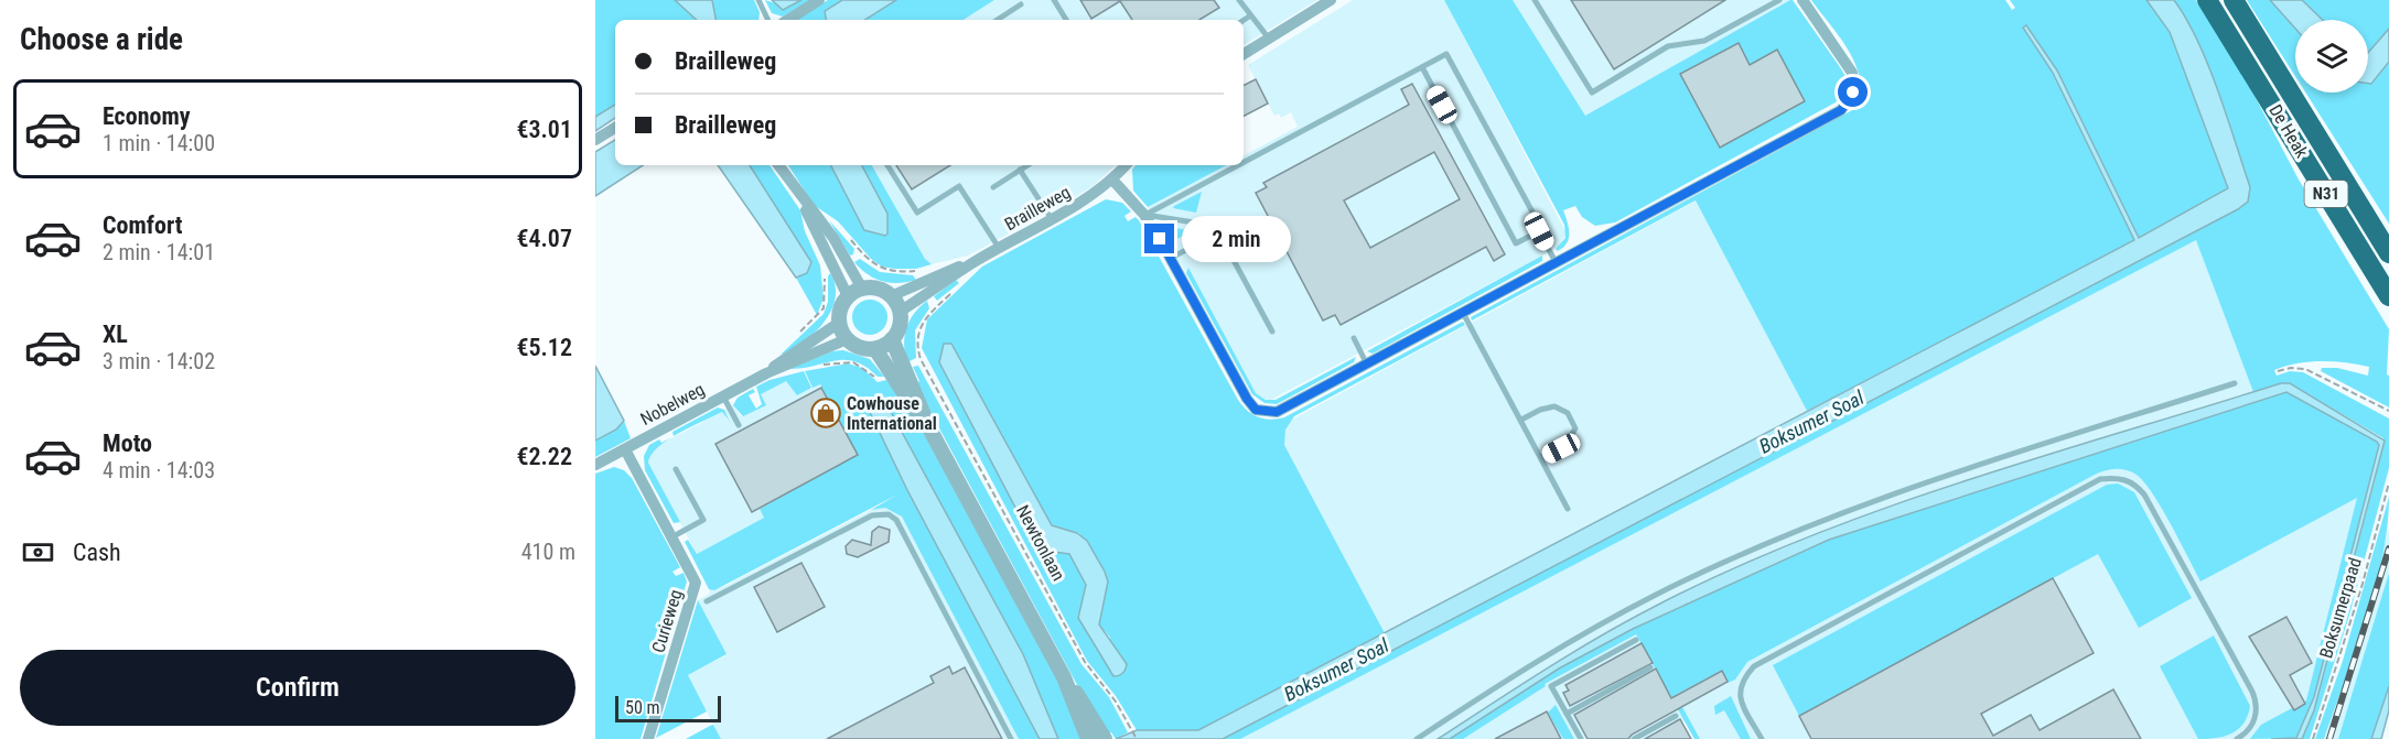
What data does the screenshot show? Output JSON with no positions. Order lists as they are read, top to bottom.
{
  "streets": {
    "highway": ["De Heak", "N31"],
    "street": ["Brailleweg", "Nobelweg", "Curieweg"],
    "path": ["Newtonlaan", "Boksumerpaad"]
  },
  "crossings": [
    ["Brailleweg", "Nobelweg"],
    ["Nobelweg", "Curieweg"]
  ],
  "water": ["Boksumer Soal"],
  "places": {
    "shop": ["Cowhouse International"]
  },
  "scale_bar": "50 m",
  "page": {
    "heading": "Choose a ride",
    "banner": ["Brailleweg", "Brailleweg"],
    "list": [
      {
        "name": "Economy",
        "note": "1 min · 14:00",
        "value": "€3.01"
      },
      {
        "name": "Comfort",
        "note": "2 min · 14:01",
        "value": "€4.07"
      },
      {
        "name": "XL",
        "note": "3 min · 14:02",
        "value": "€5.12"
      },
      {
        "name": "Moto",
        "note": "4 min · 14:03",
        "value": "€2.22"
      }
    ],
    "bubble": "2 min",
    "pay": ["Cash", "410 m"],
    "buttons": "Confirm",
    "scale": "50 m"
  }
}
